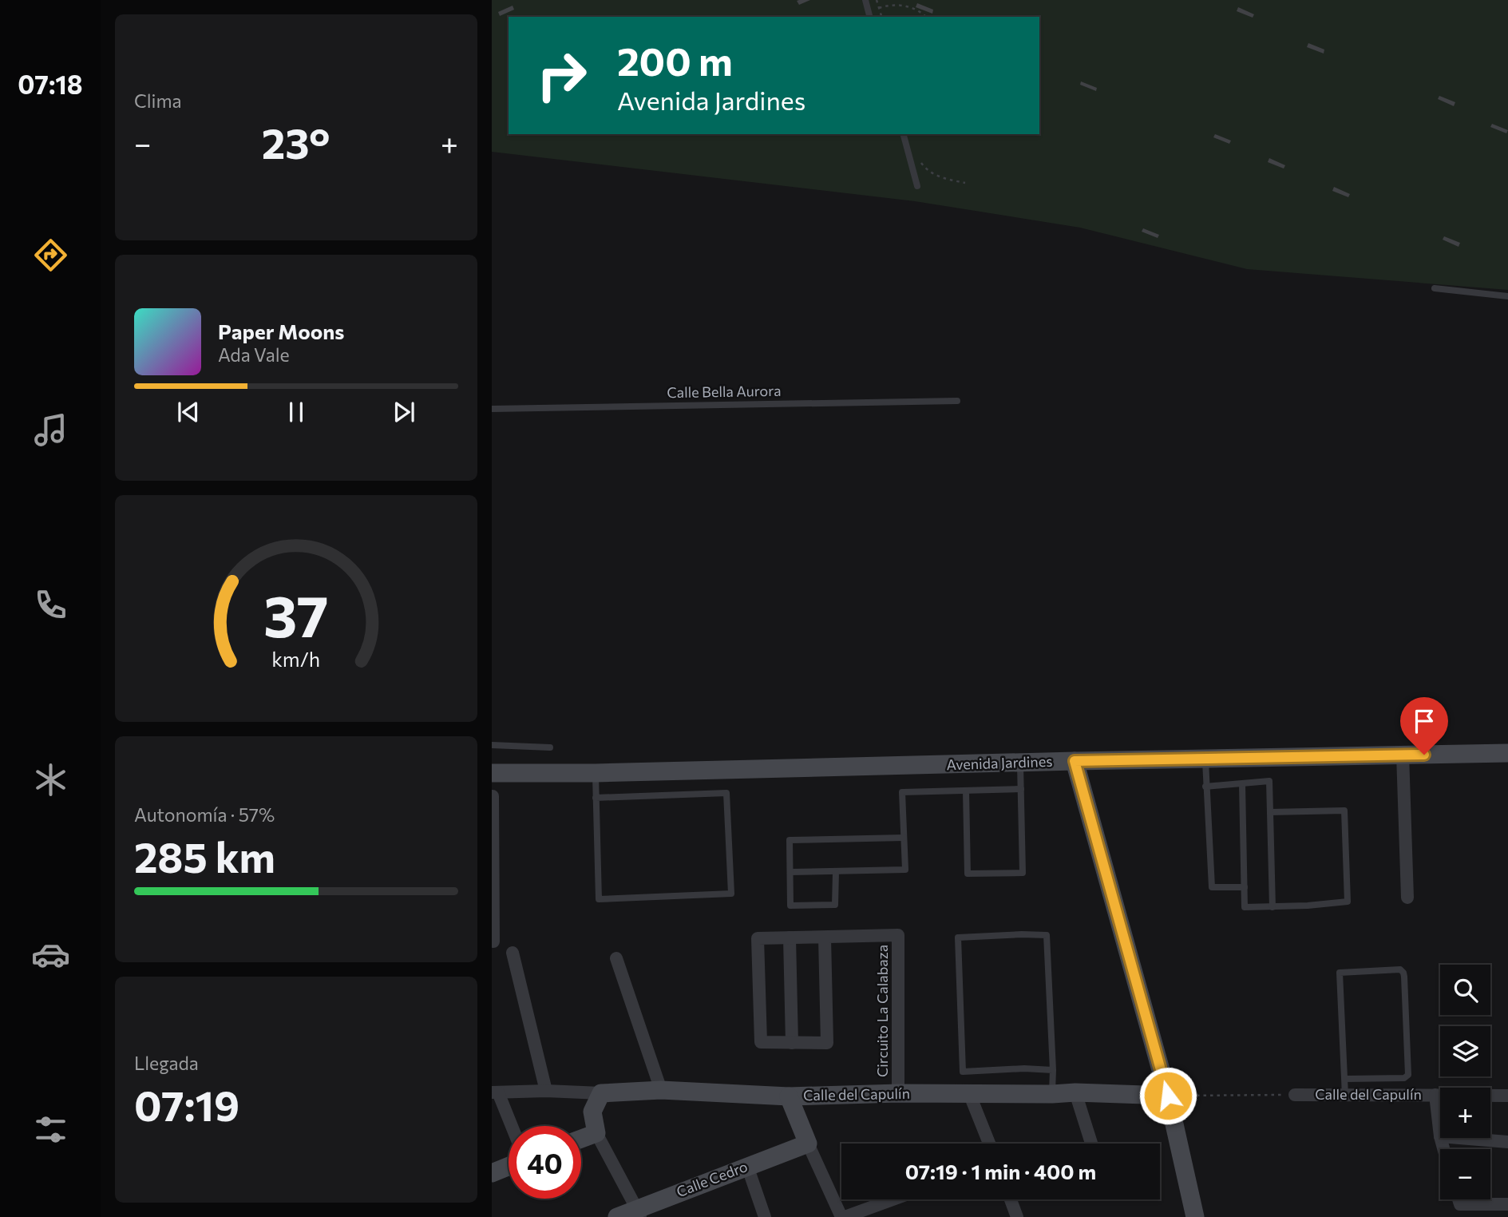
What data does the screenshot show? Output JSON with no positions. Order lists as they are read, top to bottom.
{
  "streets": {
    "street": [
      "Avenida Jardines",
      "Circuito La Calabaza",
      "Calle del Capulín",
      "Calle Cedro"
    ],
    "lane": ["Calle Bella Aurora"]
  },
  "crossings": [
    ["Circuito La Calabaza", "Calle del Capulín"]
  ],
  "page": {
    "tabs": "07:18",
    "tile": [
      "Clima",
      ["Autonomía · 57%", "285 km"],
      ["Llegada", "07:19"]
    ],
    "turn": ["200 m", "Avenida Jardines"],
    "heat": ["−", "23°", "+"],
    "song": ["Paper Moons", "Ada Vale"],
    "map_buttons": ["+", "−"],
    "limit": "40",
    "trip": "07:19 · 1 min · 400 m",
    "gauge": ["37", "km/h"]
  }
}
